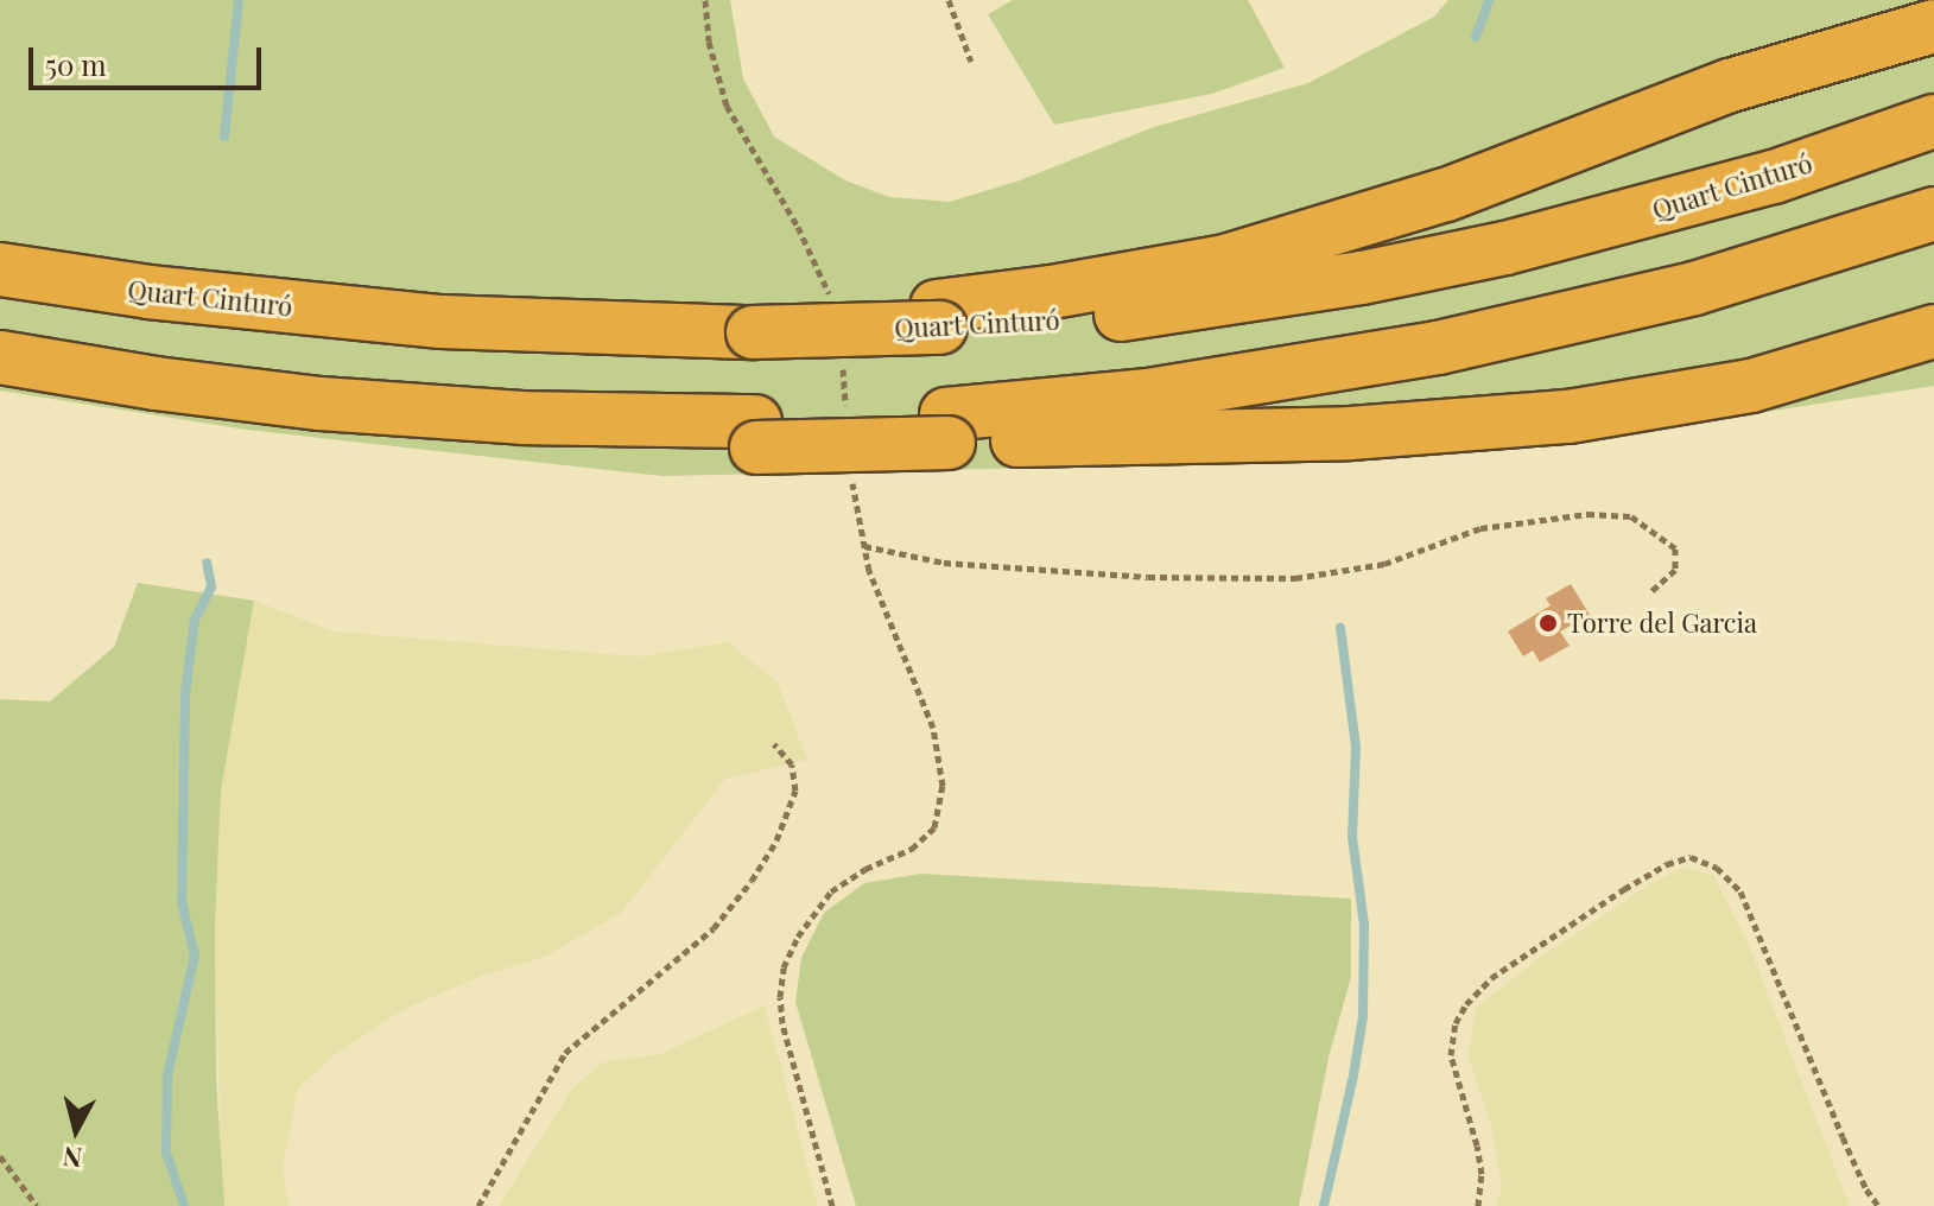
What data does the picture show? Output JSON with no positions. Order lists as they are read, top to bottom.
{
  "streets": {
    "highway": ["Quart Cinturó"]
  },
  "places": ["Torre del Garcia"],
  "scale_bar": "50 m",
  "north": "bottom"
}
